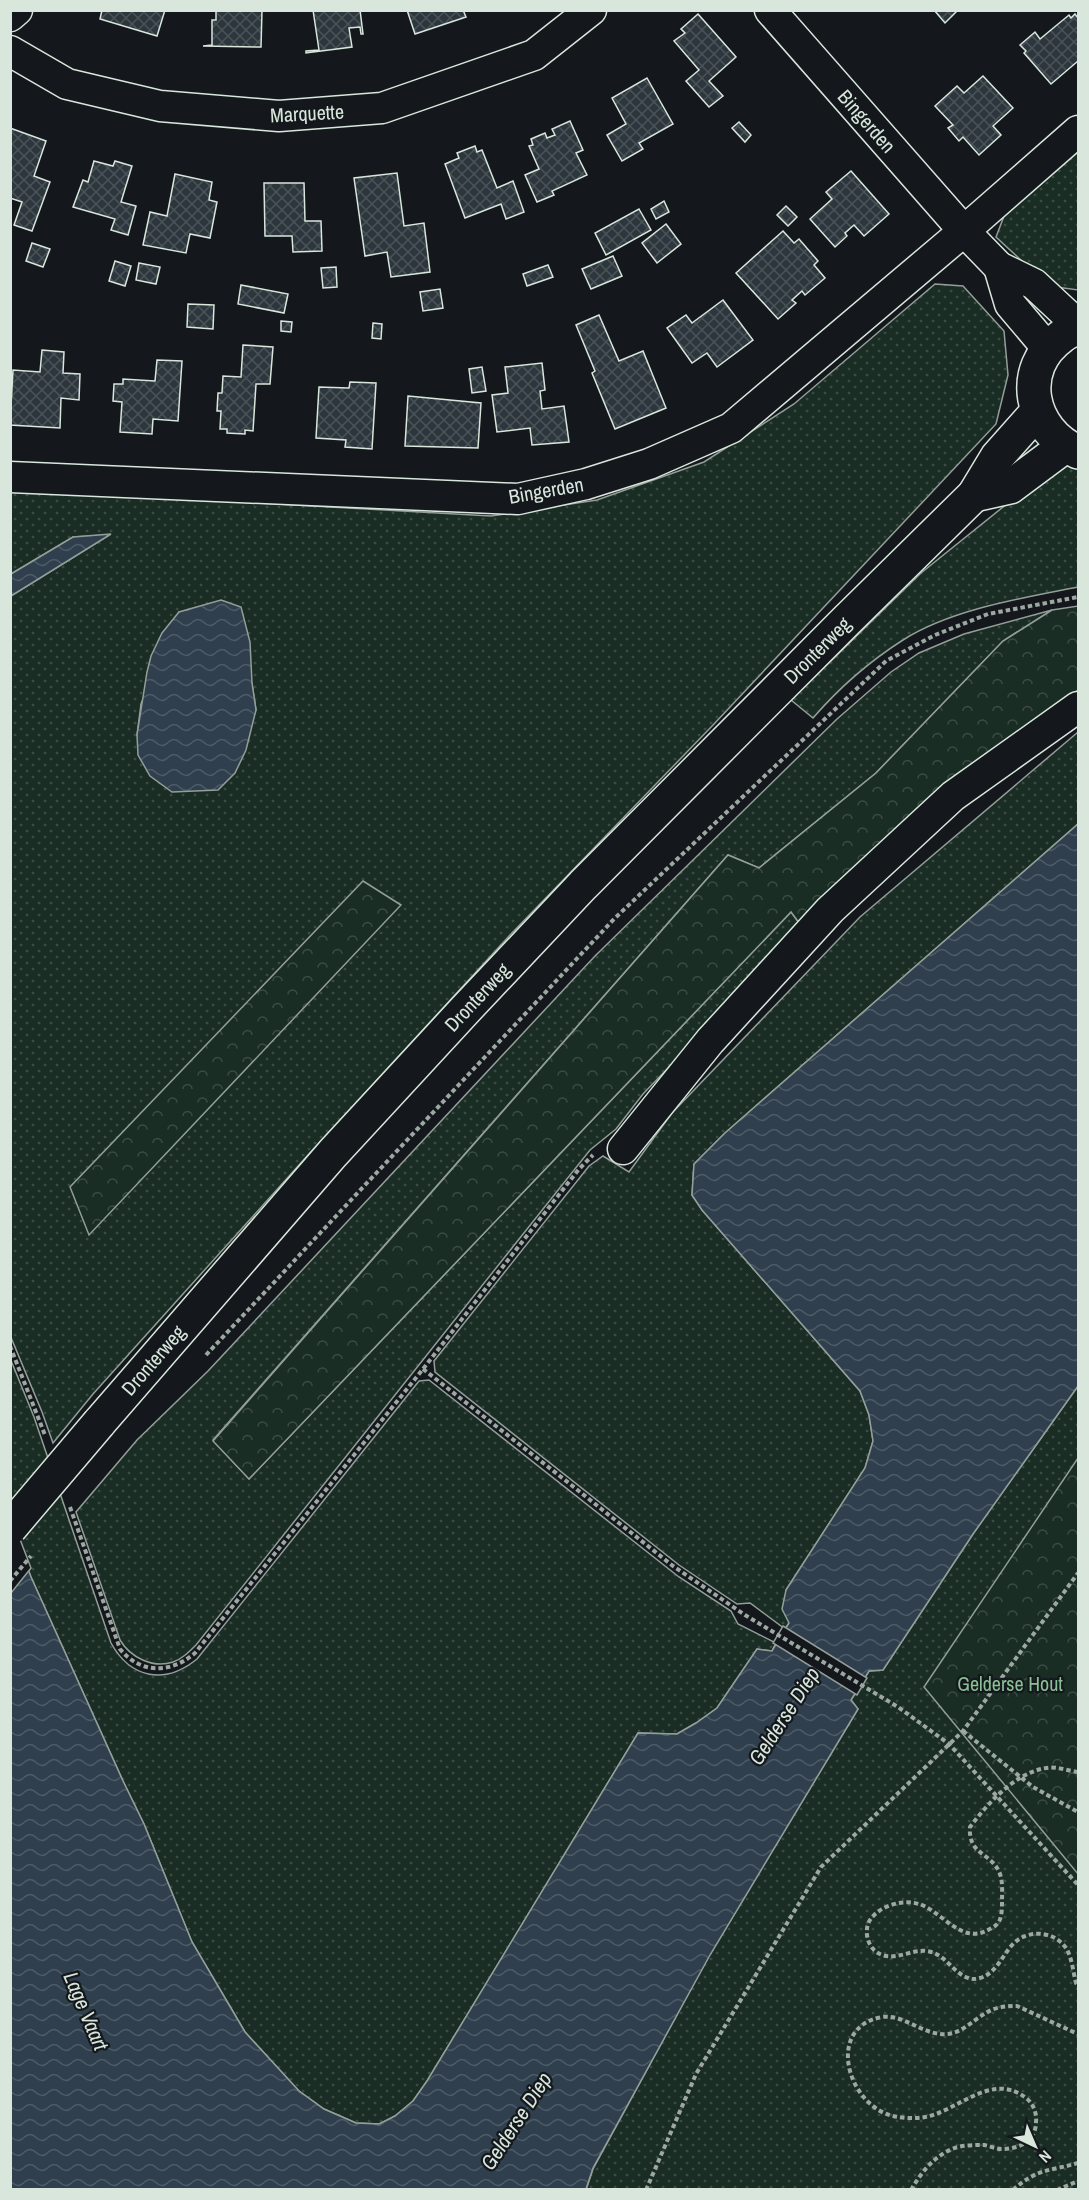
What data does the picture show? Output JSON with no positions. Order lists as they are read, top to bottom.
{
  "streets": {
    "main road": ["Dronterweg"],
    "street": ["Marquette", "Bingerden"]
  },
  "water": ["Gelderse Diep", "Lage Vaart"],
  "parks": ["Gelderse Hout"],
  "north": "bottom right"
}
